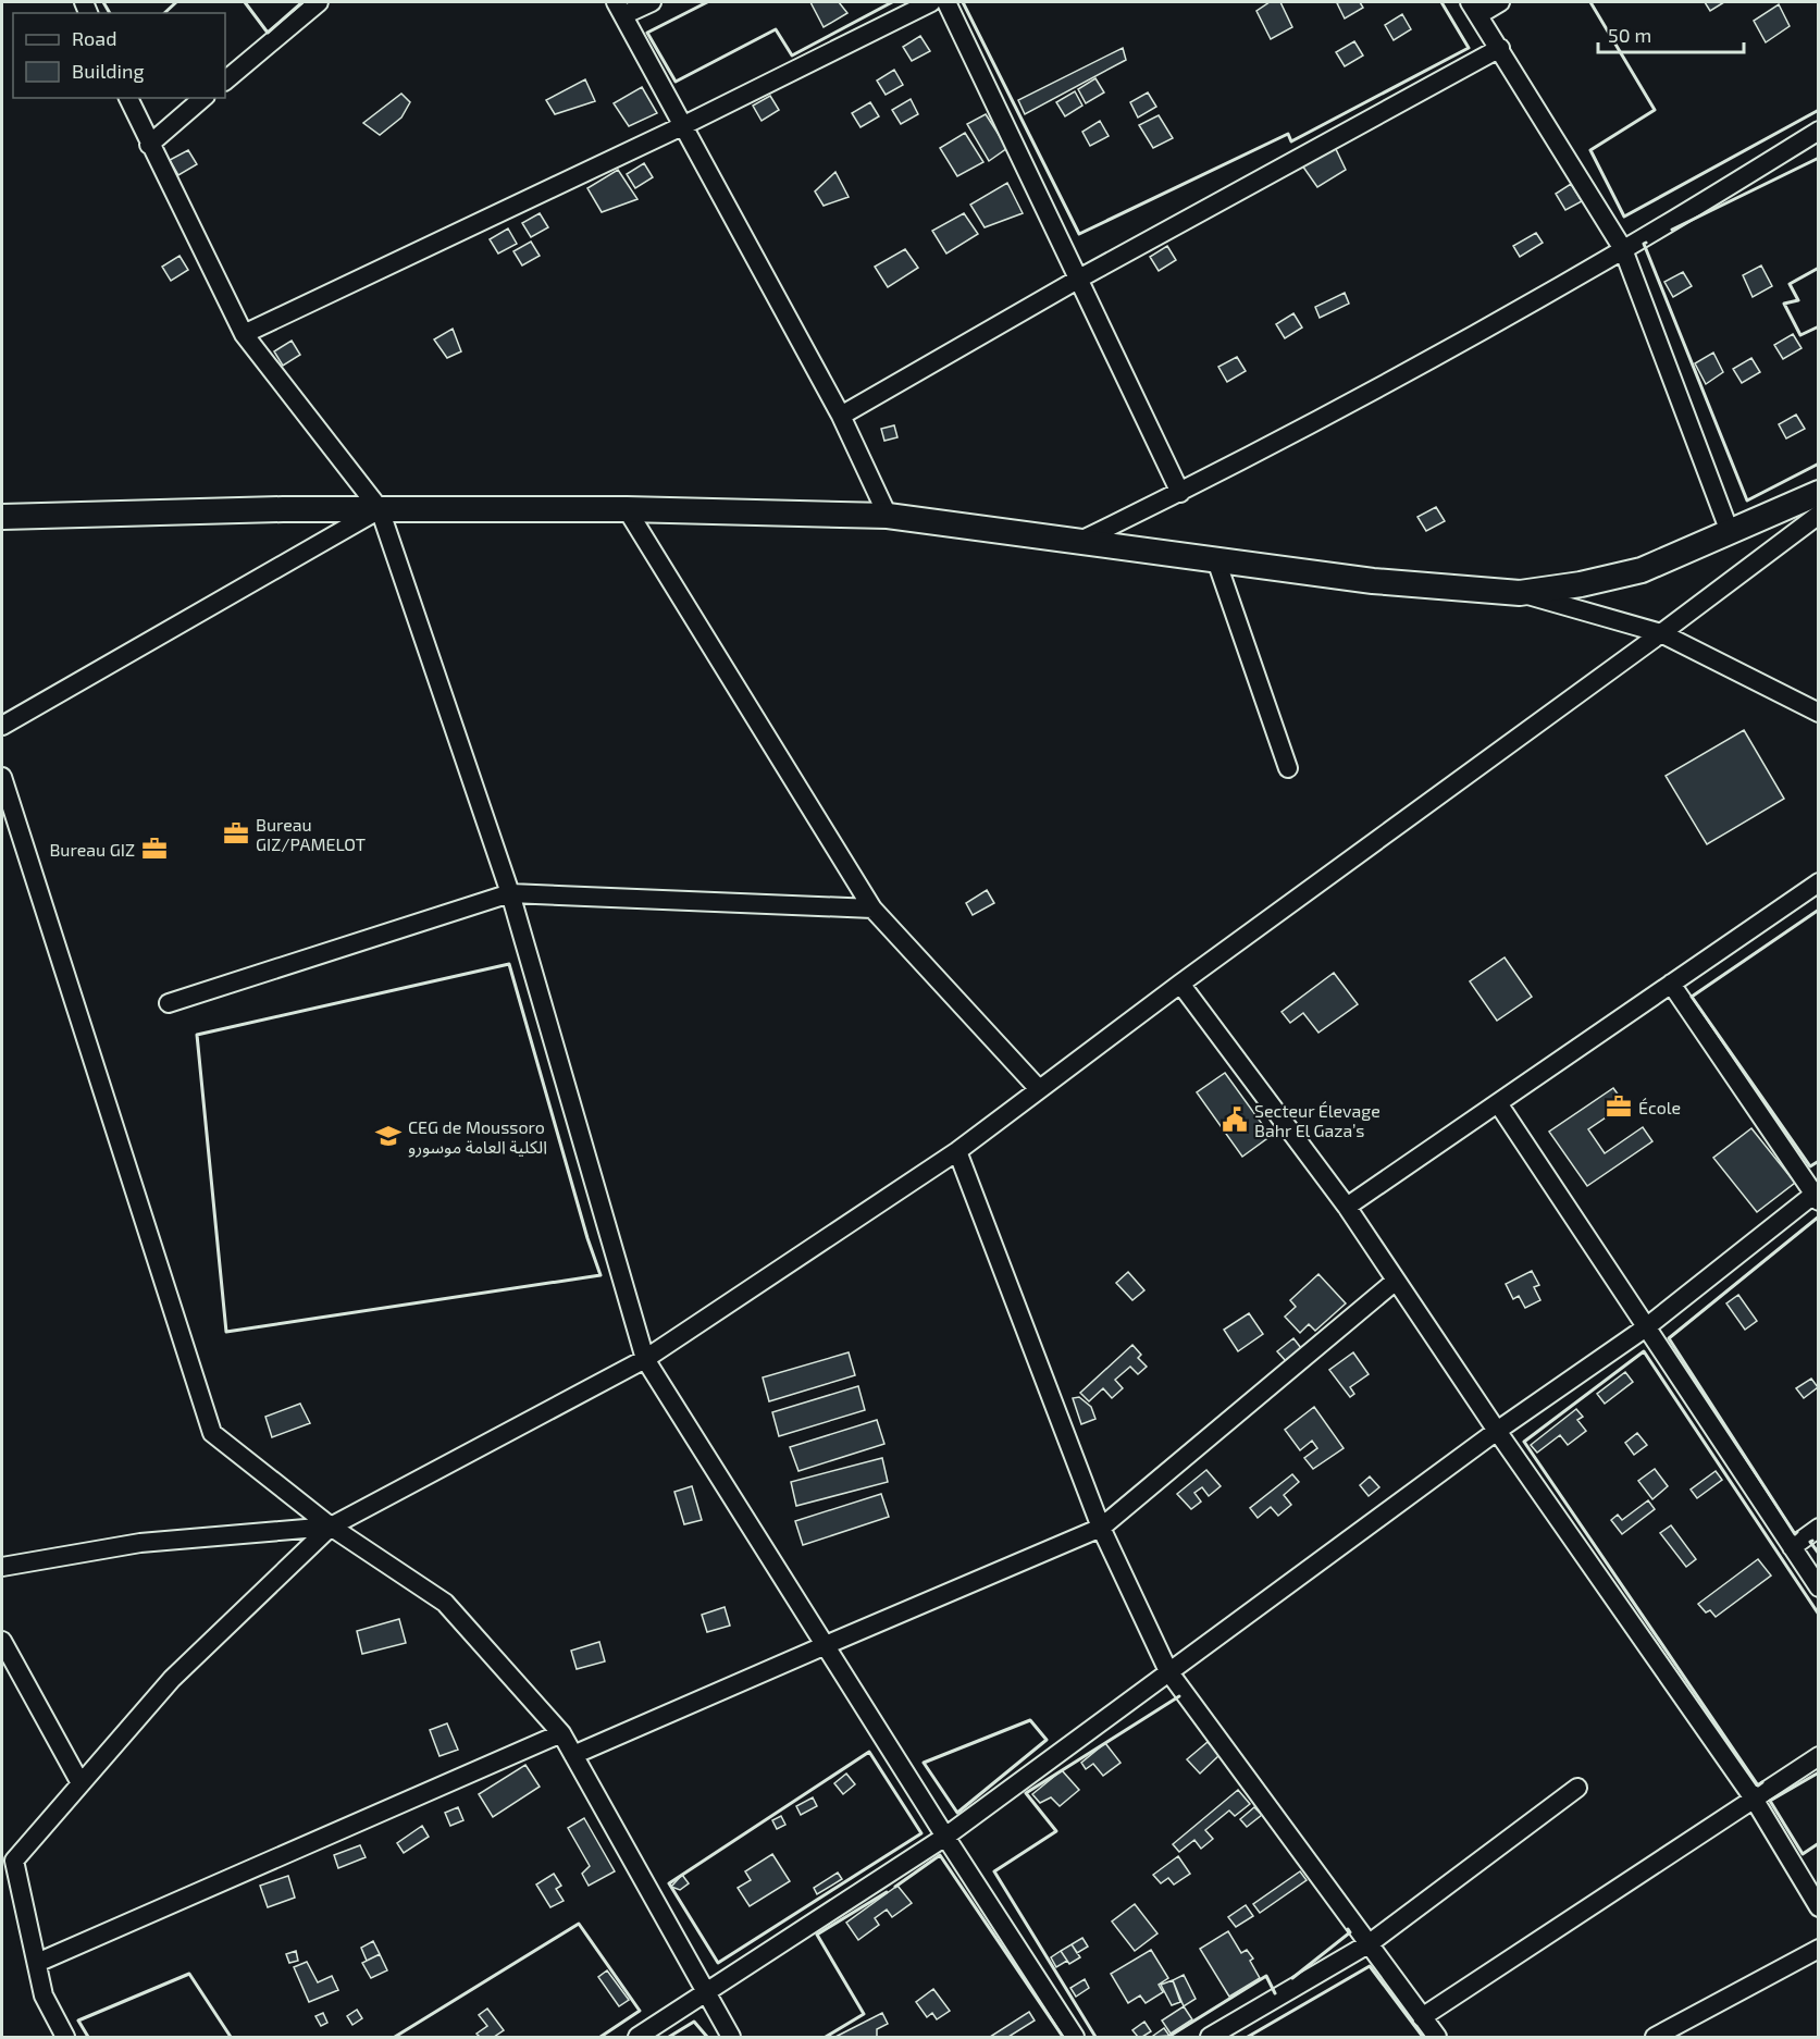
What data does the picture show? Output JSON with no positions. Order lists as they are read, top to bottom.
{
  "places": {
    "office": ["Bureau GIZ/PAMELOT", "Bureau GIZ", "École"],
    "public building": ["Secteur Élevage Bahr El Gaza’s"],
    "school or university": ["CEG de Moussoro الكلية العامة موسورو"]
  },
  "legend": ["Road", "Building"],
  "scale_bar": "50 m"
}
